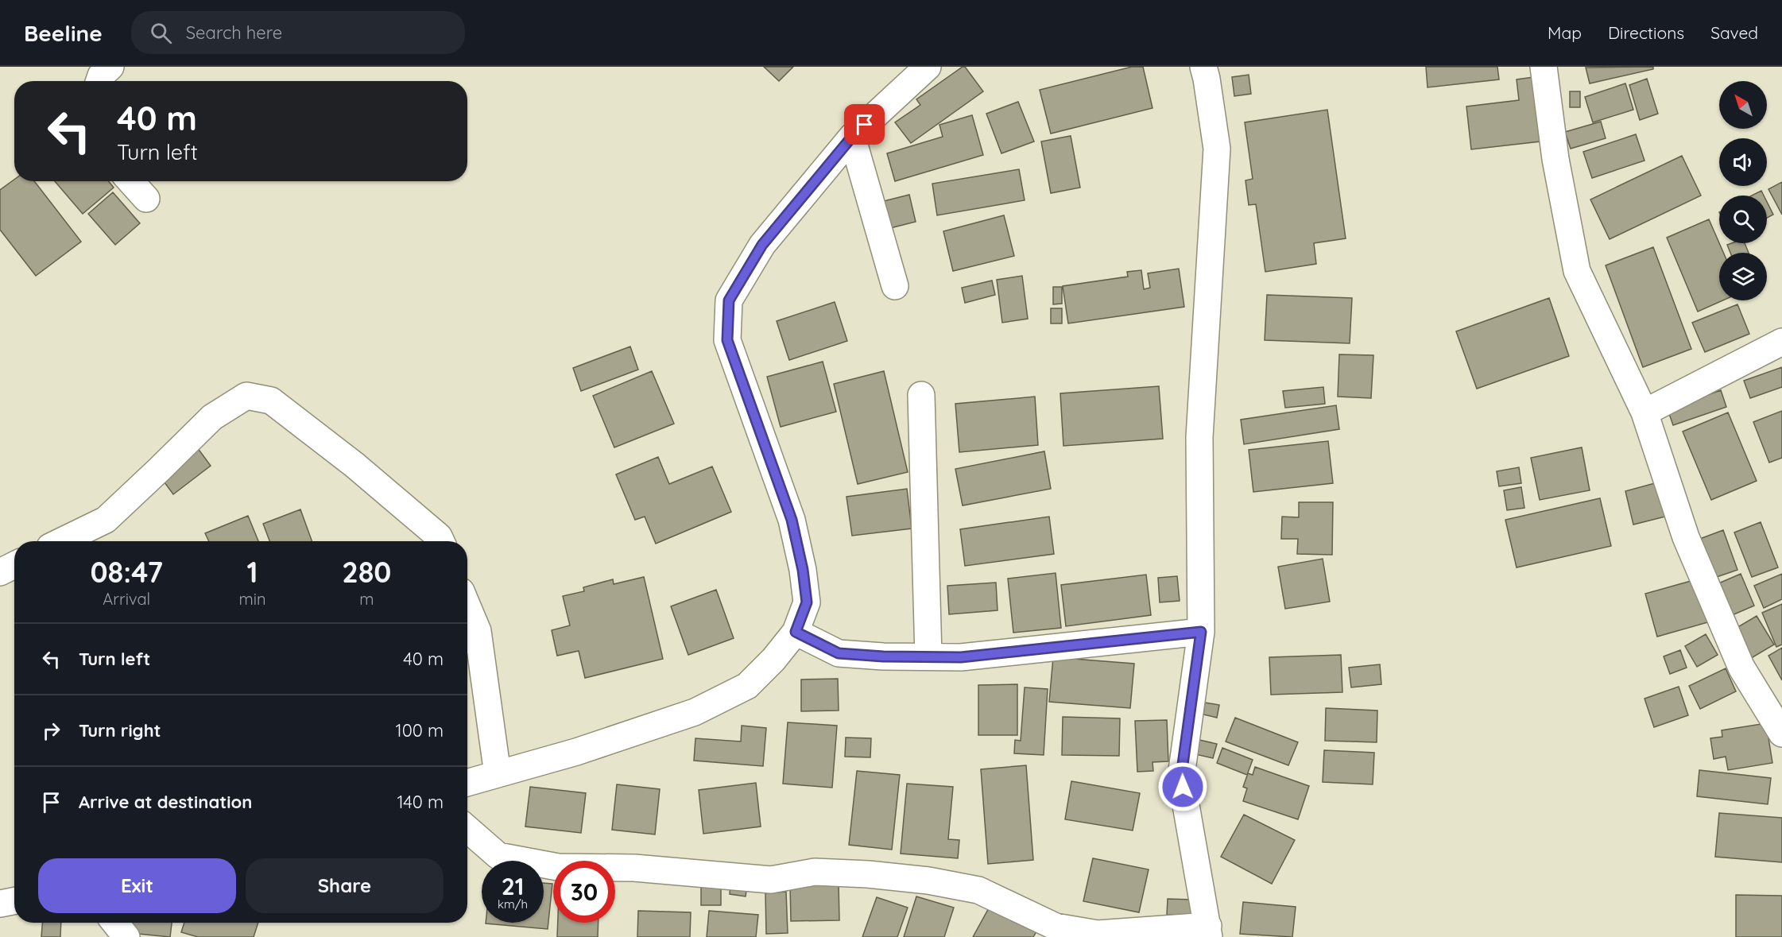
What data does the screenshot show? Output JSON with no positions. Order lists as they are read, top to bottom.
{
  "north": "top left",
  "page": {
    "header": "Beeline",
    "search": "Search here",
    "nav": ["Map", "Directions", "Saved"],
    "turn": ["40 m", "Turn left"],
    "eta": [
      "08:47",
      "Arrival",
      "1",
      "min",
      "280",
      "m"
    ],
    "list": [
      {
        "name": "Turn left",
        "value": "40 m"
      },
      {
        "name": "Turn right",
        "value": "100 m"
      },
      {
        "name": "Arrive at destination",
        "value": "140 m"
      }
    ],
    "buttons": ["Exit", "Share"],
    "speed": "21 km/h",
    "limit": "30"
  }
}
